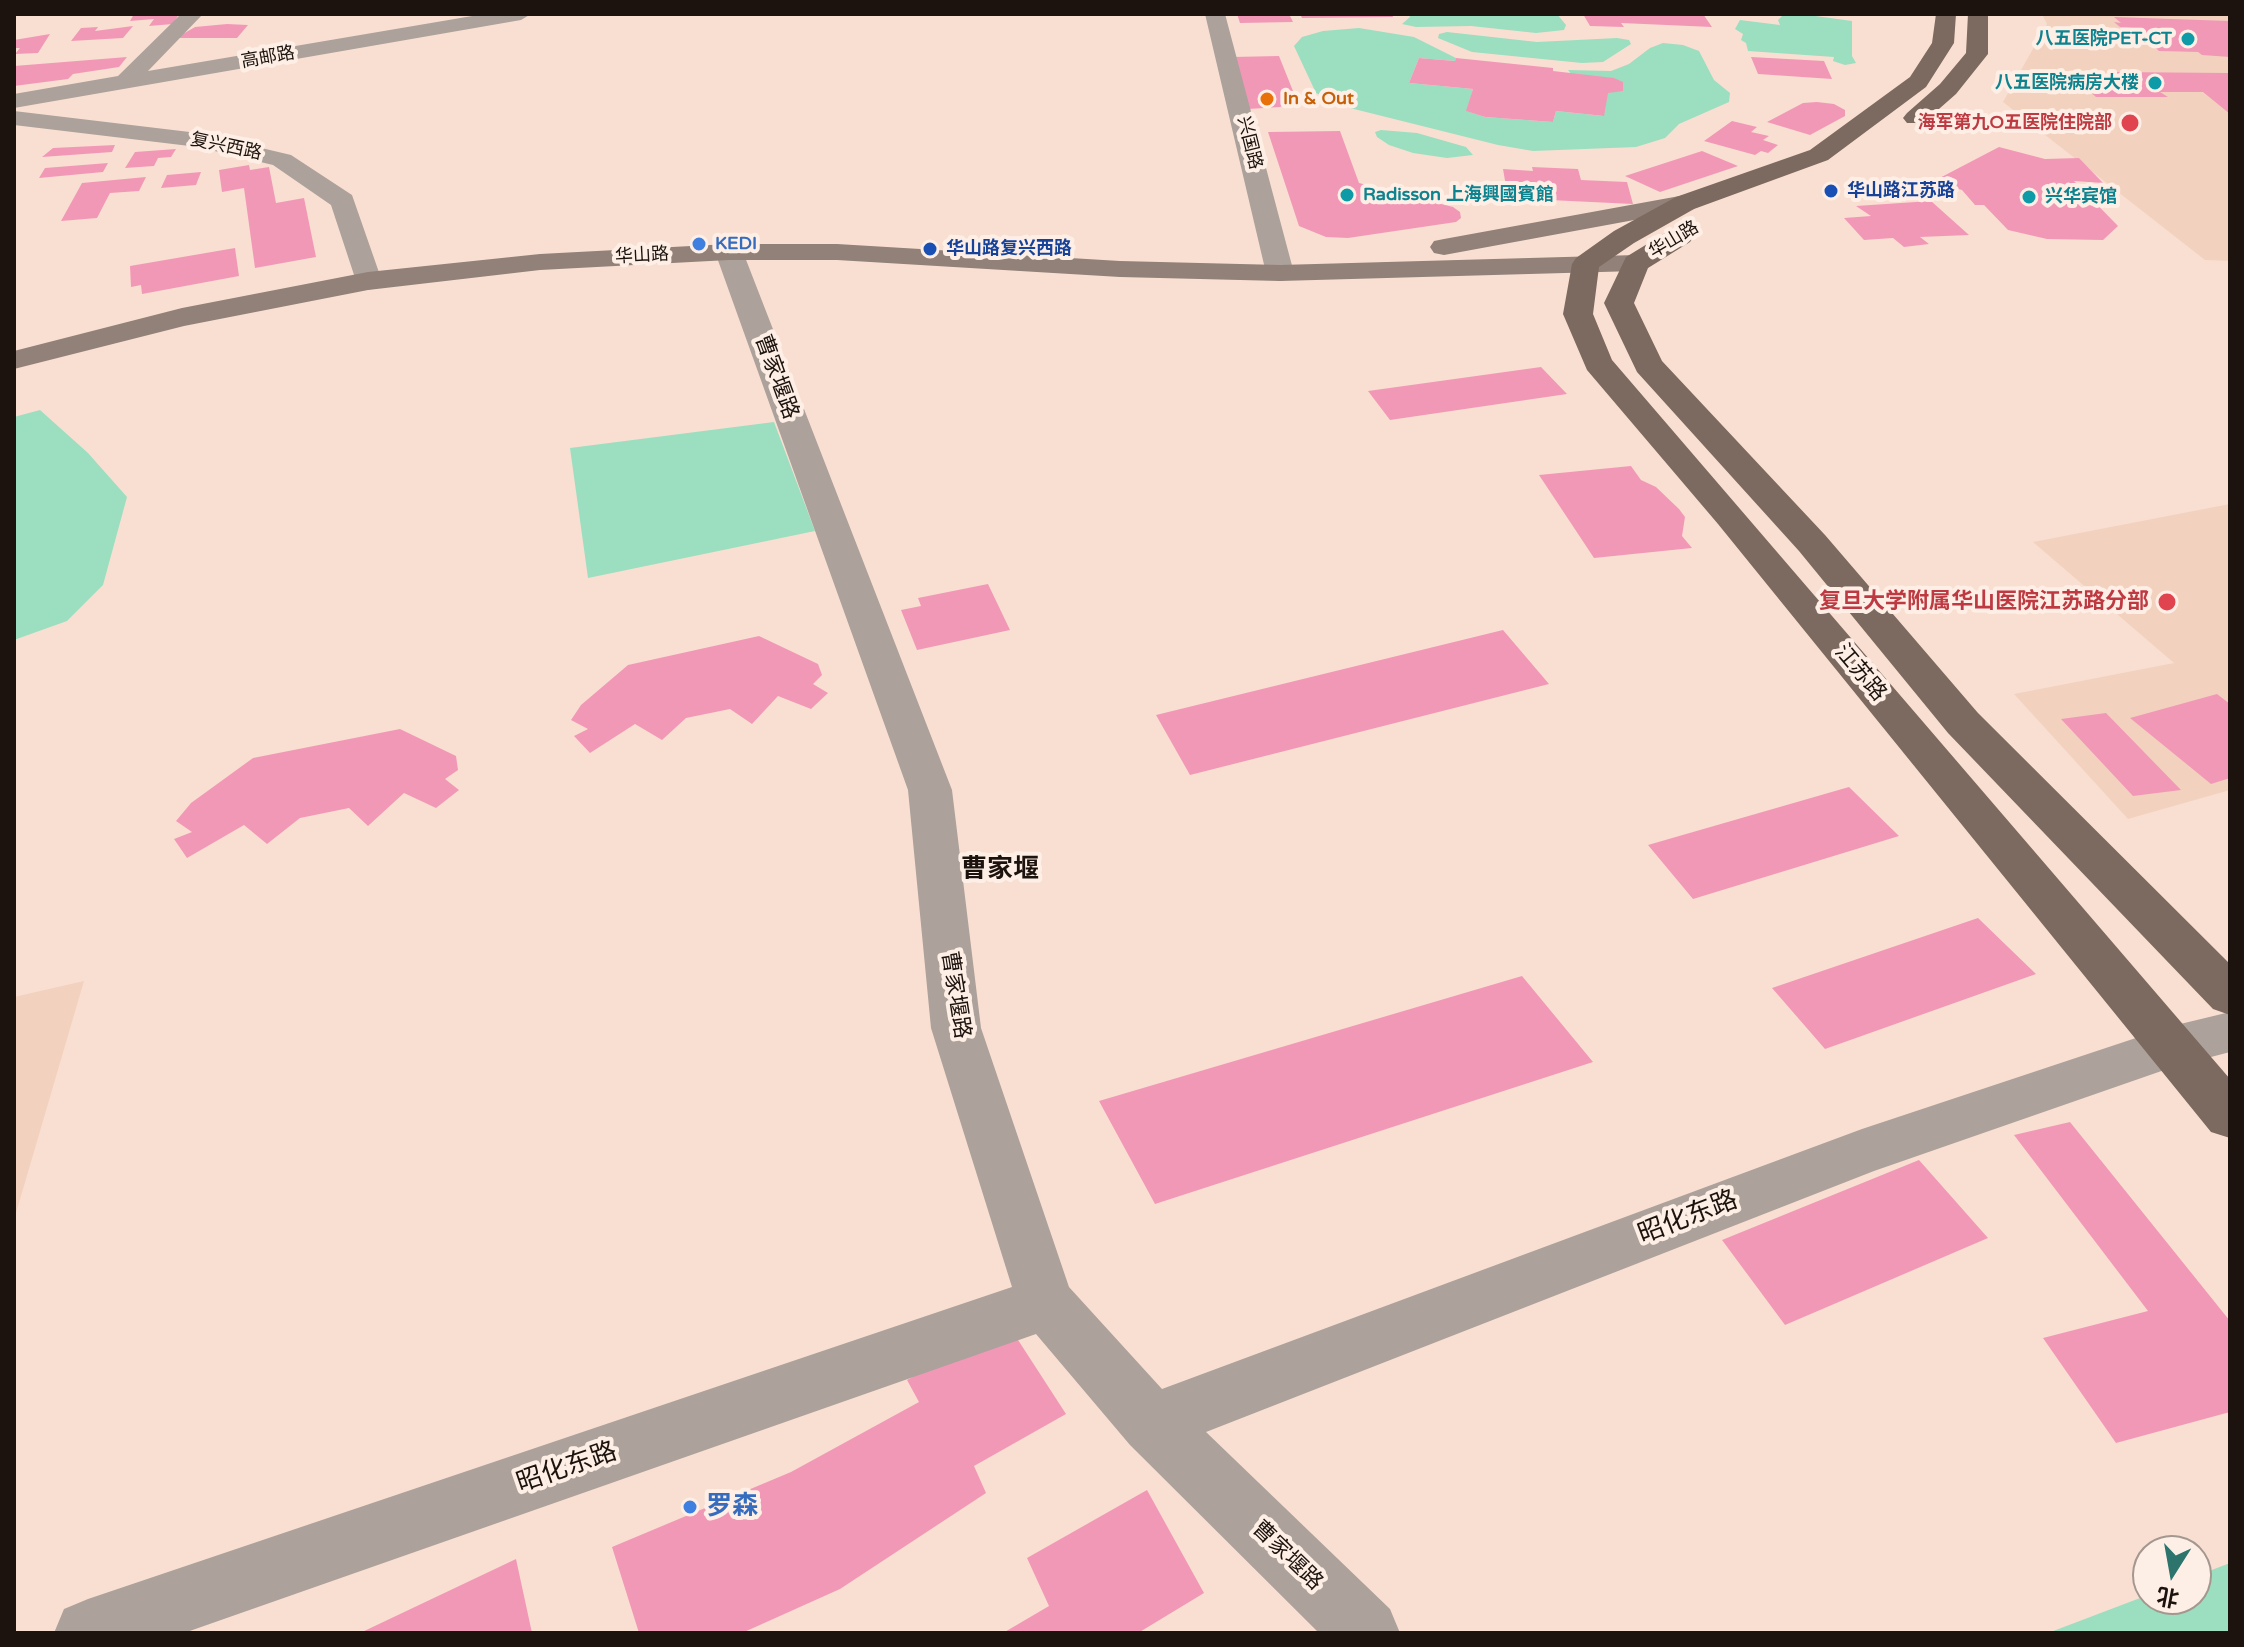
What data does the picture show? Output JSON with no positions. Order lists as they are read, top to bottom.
{
  "streets": {
    "main road": ["华山路", "江苏路"],
    "street": [
      "高邮路",
      "兴国路",
      "复兴西路",
      "曹家堰路",
      "昭化东路"
    ]
  },
  "crossings": [
    ["兴国路", "华山路"],
    ["复兴西路", "华山路"],
    ["华山路", "曹家堰路"],
    ["华山路", "江苏路"],
    ["曹家堰路", "昭化东路"],
    ["江苏路", "昭化东路"]
  ],
  "districts": ["曹家堰"],
  "places": [
    "八五医院PET-CT",
    "八五医院病房大楼",
    "In & Out",
    "海军第九O五医院住院部",
    "华山路江苏路",
    "Radisson 上海興國賓館",
    "兴华宾馆",
    "KEDI",
    "华山路复兴西路",
    "复旦大学附属华山医院江苏路分部",
    "罗森"
  ],
  "north": "bottom"
}
